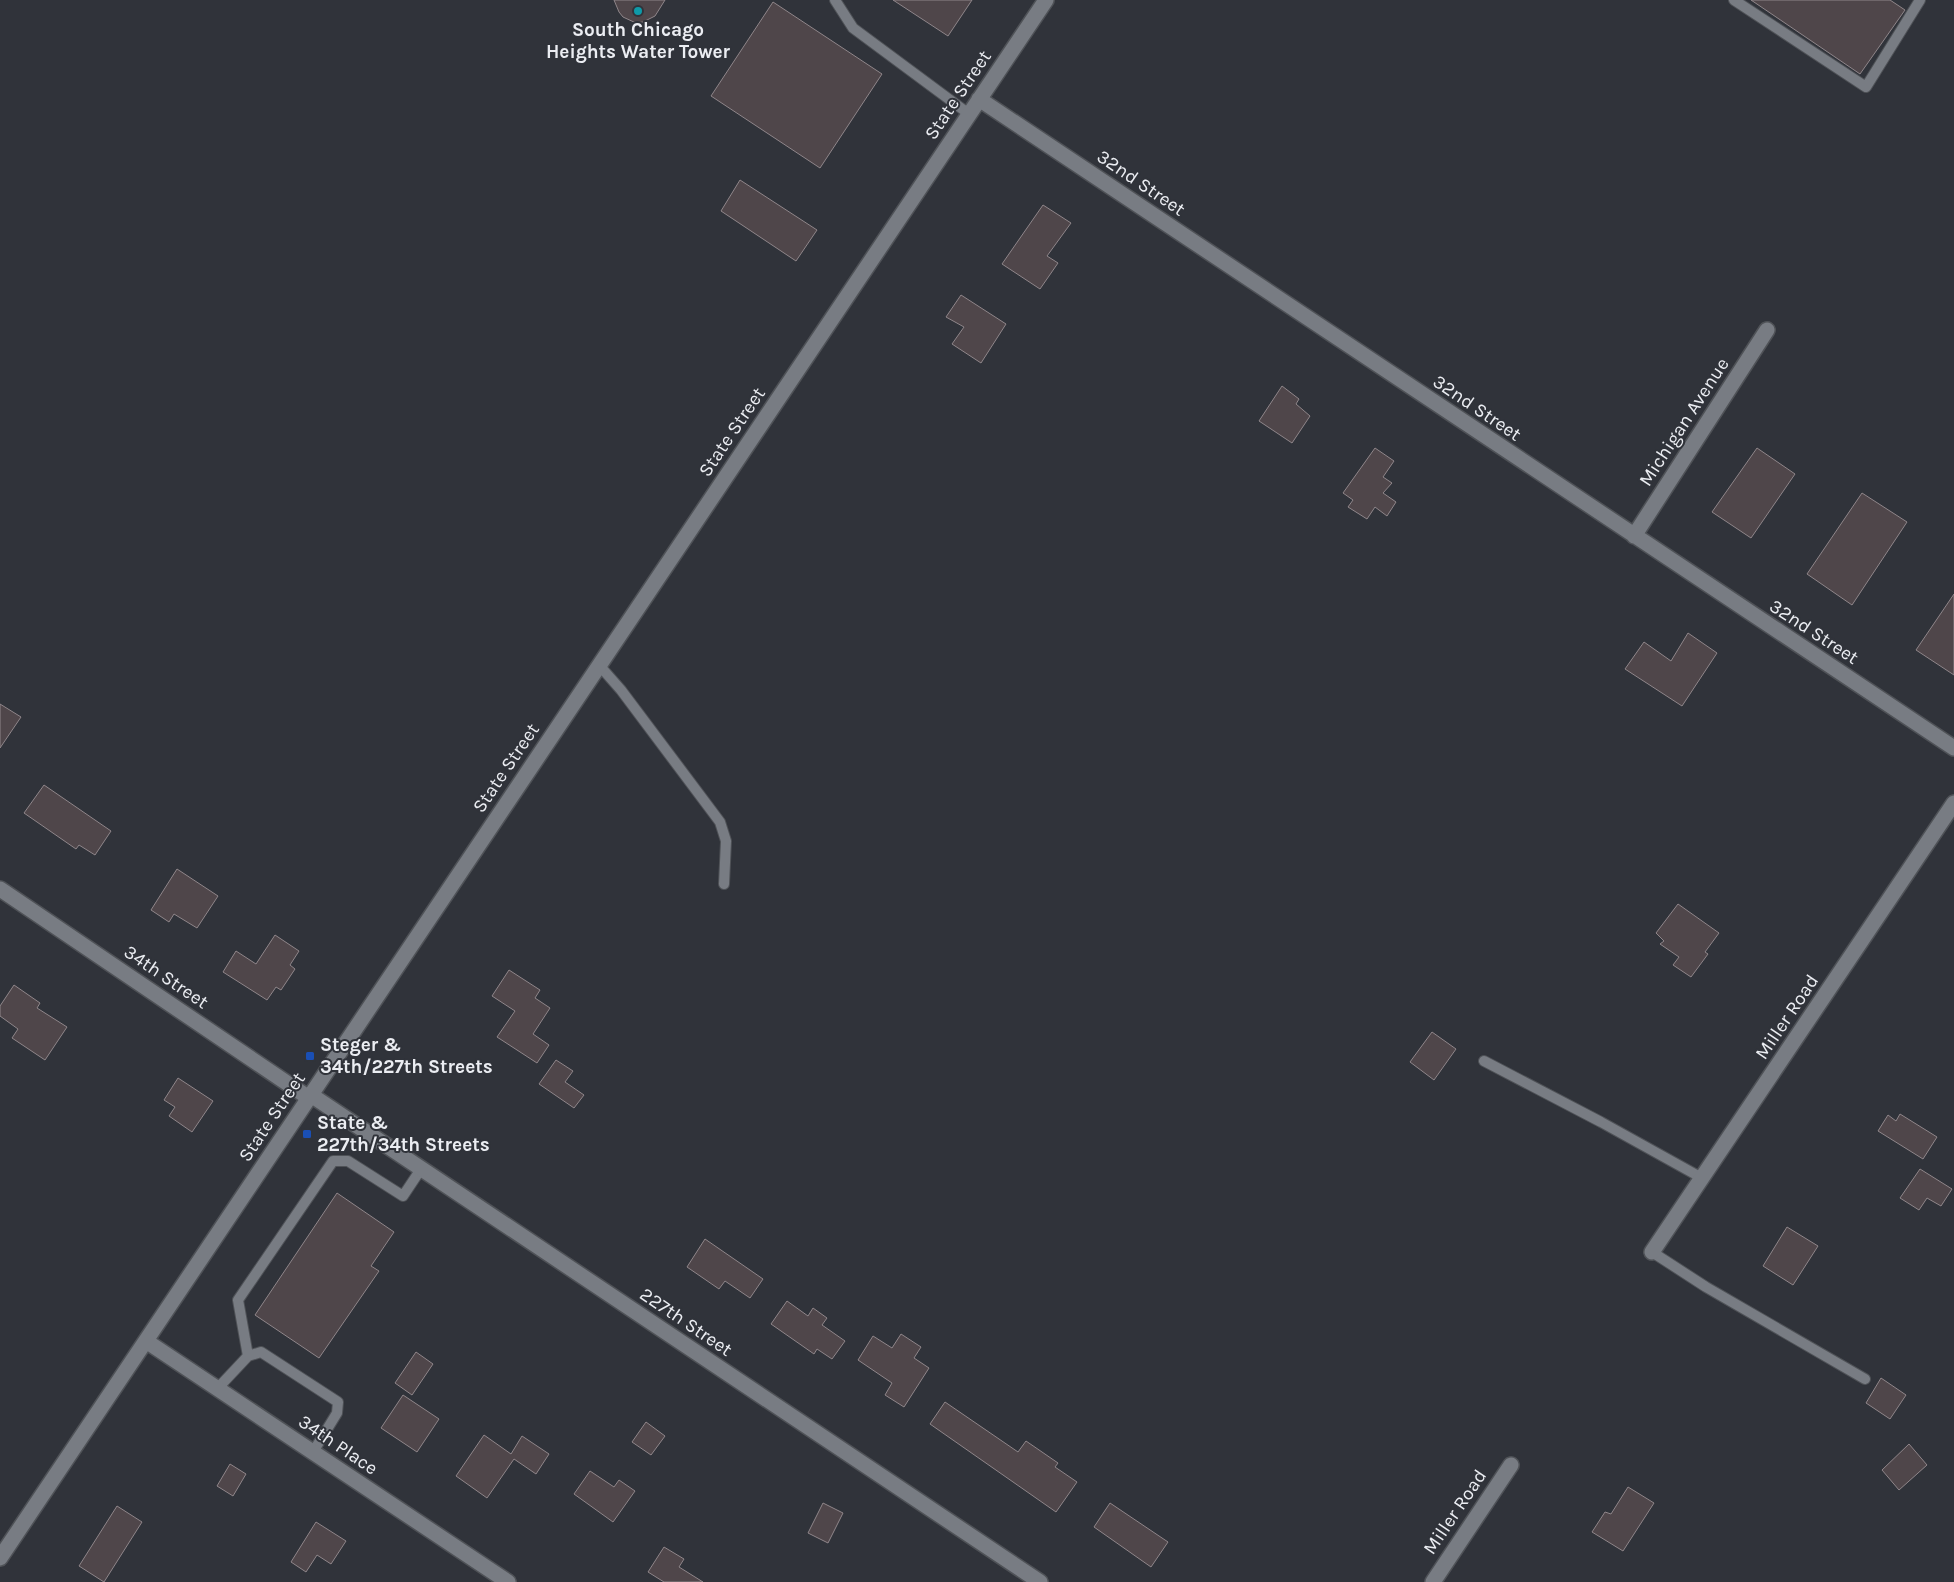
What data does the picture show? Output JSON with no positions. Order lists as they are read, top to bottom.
{
  "streets": {
    "street": [
      "State Street",
      "32nd Street",
      "Michigan Avenue",
      "34th Street",
      "Miller Road",
      "227th Street",
      "34th Place"
    ]
  },
  "crossings": [
    ["State Street", "32nd Street"],
    ["State Street", "34th Street"],
    ["State Street", "227th Street"],
    ["State Street", "34th Place"],
    ["32nd Street", "Michigan Avenue"],
    ["34th Street", "227th Street"]
  ],
  "places": {
    "other": ["South Chicago Heights Water Tower"],
    "transit": ["Steger & 34th/227th Streets", "State & 227th/34th Streets"]
  }
}
